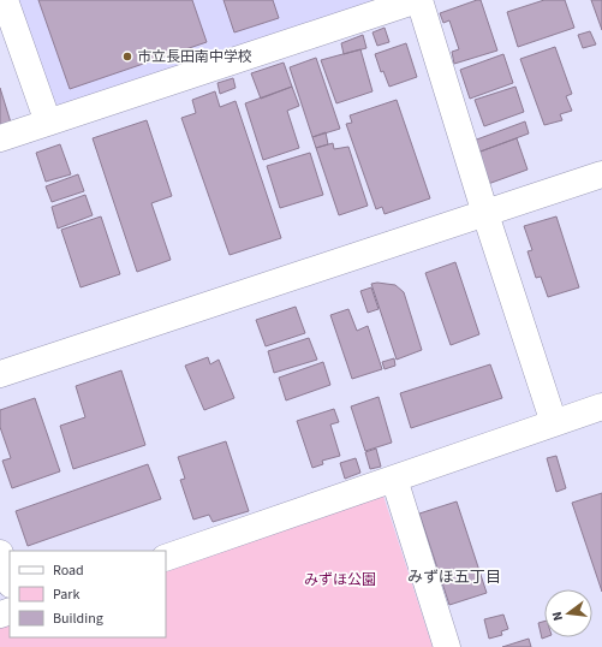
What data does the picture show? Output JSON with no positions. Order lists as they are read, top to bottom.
{
  "districts": ["みずほ五丁目"],
  "parks": ["みずほ公園"],
  "places": ["市立長田南中学校"],
  "legend": ["Road", "Park", "Building"],
  "north": "left"
}
